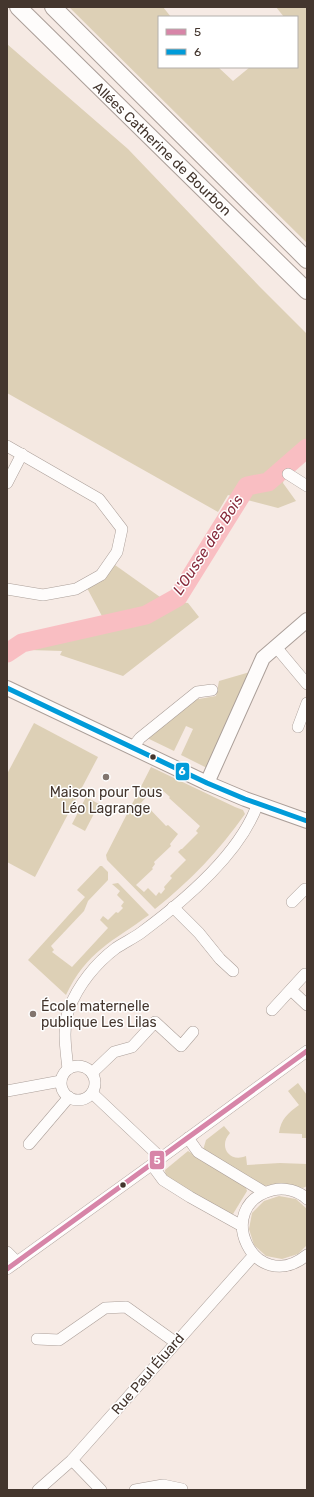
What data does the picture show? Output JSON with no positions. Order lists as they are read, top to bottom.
{
  "streets": {
    "main road": ["Allées Catherine de Bourbon"],
    "street": ["Rue Paul Éluard"]
  },
  "water": ["L'Ousse des Bois"],
  "places": ["Maison pour Tous Léo Lagrange", "École maternelle publique Les Lilas"],
  "lines": ["transit line 6", "transit line 5"],
  "legend": ["5", "6"]
}
